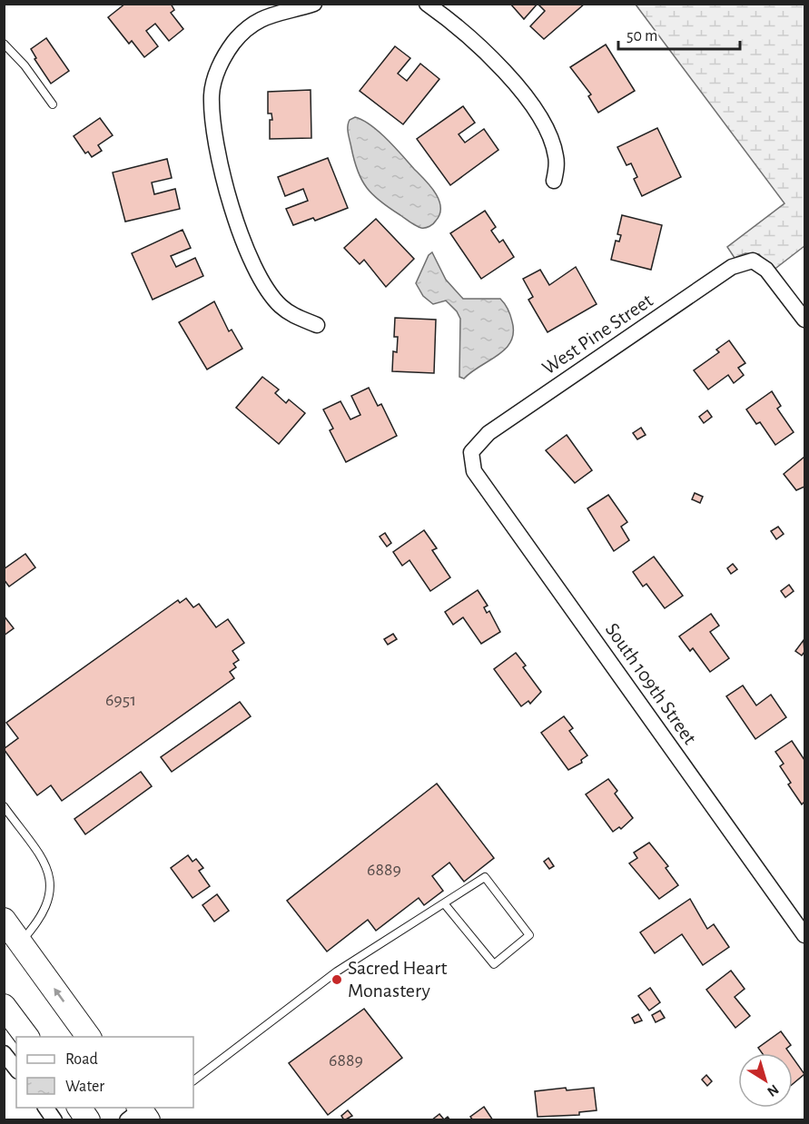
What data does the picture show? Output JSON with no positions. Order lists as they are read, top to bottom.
{
  "streets": {
    "street": ["West Pine Street", "South 109th Street"]
  },
  "crossings": [
    ["West Pine Street", "South 109th Street"]
  ],
  "places": ["Sacred Heart Monastery"],
  "house_numbers": ["6951", "6889", "6889"],
  "legend": ["Road", "Water"],
  "scale_bar": "50 m",
  "north": "bottom right"
}
